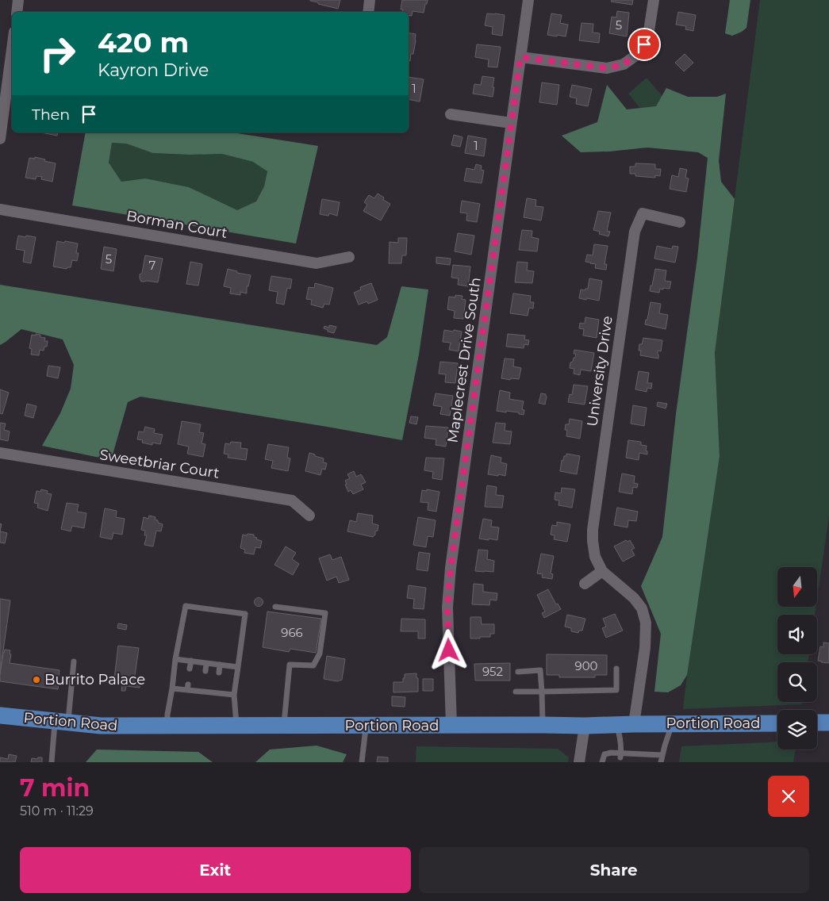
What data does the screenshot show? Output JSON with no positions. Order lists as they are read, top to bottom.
{
  "streets": {
    "main road": ["Portion Road"],
    "street": [
      "Borman Court",
      "Maplecrest Drive South",
      "University Drive",
      "Sweetbriar Court"
    ]
  },
  "crossings": [
    ["Maplecrest Drive South", "Portion Road"],
    ["University Drive", "Portion Road"]
  ],
  "places": ["Burrito Palace"],
  "house_numbers": [
    "5",
    "1",
    "1",
    "5",
    "7",
    "966",
    "900",
    "952"
  ],
  "north": "bottom",
  "page": {
    "turn": ["420 m", "Kayron Drive"],
    "then": "Then",
    "heading": ["7 min", "510 m · 11:29"],
    "buttons": ["Exit", "Share"]
  }
}
